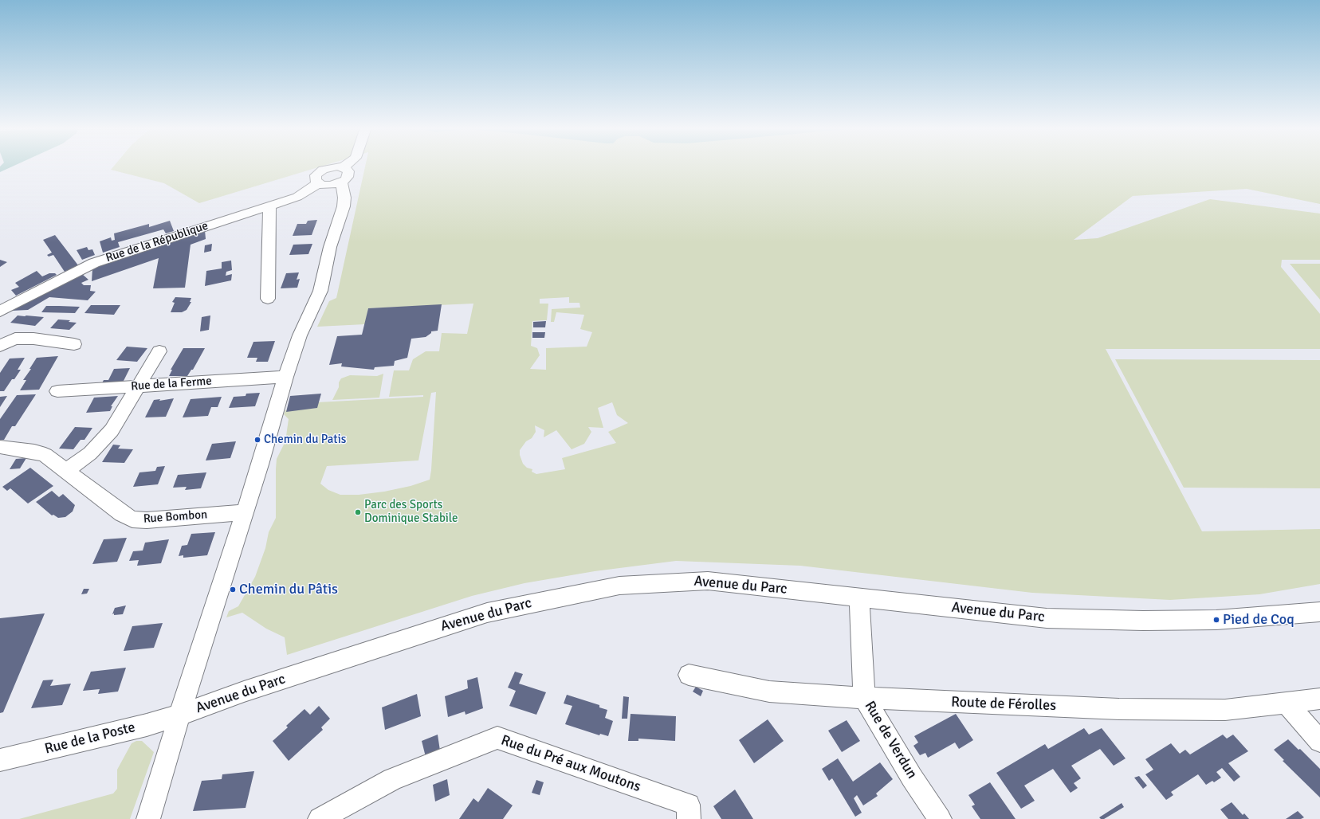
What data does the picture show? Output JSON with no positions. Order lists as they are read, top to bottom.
{
  "streets": {
    "street": [
      "Rue de la République",
      "Rue de la Ferme",
      "Rue Bombon",
      "Avenue du Parc",
      "Route de Férolles",
      "Rue de la Poste",
      "Rue de Verdun",
      "Rue du Pré aux Moutons"
    ]
  },
  "crossings": [
    ["Avenue du Parc", "Rue de la Poste"],
    ["Avenue du Parc", "Rue de Verdun"],
    ["Route de Férolles", "Rue de Verdun"]
  ],
  "places": [
    "Chemin du Patis",
    "Parc des Sports Dominique Stabile",
    "Chemin du Pâtis",
    "Pied de Coq"
  ]
}
